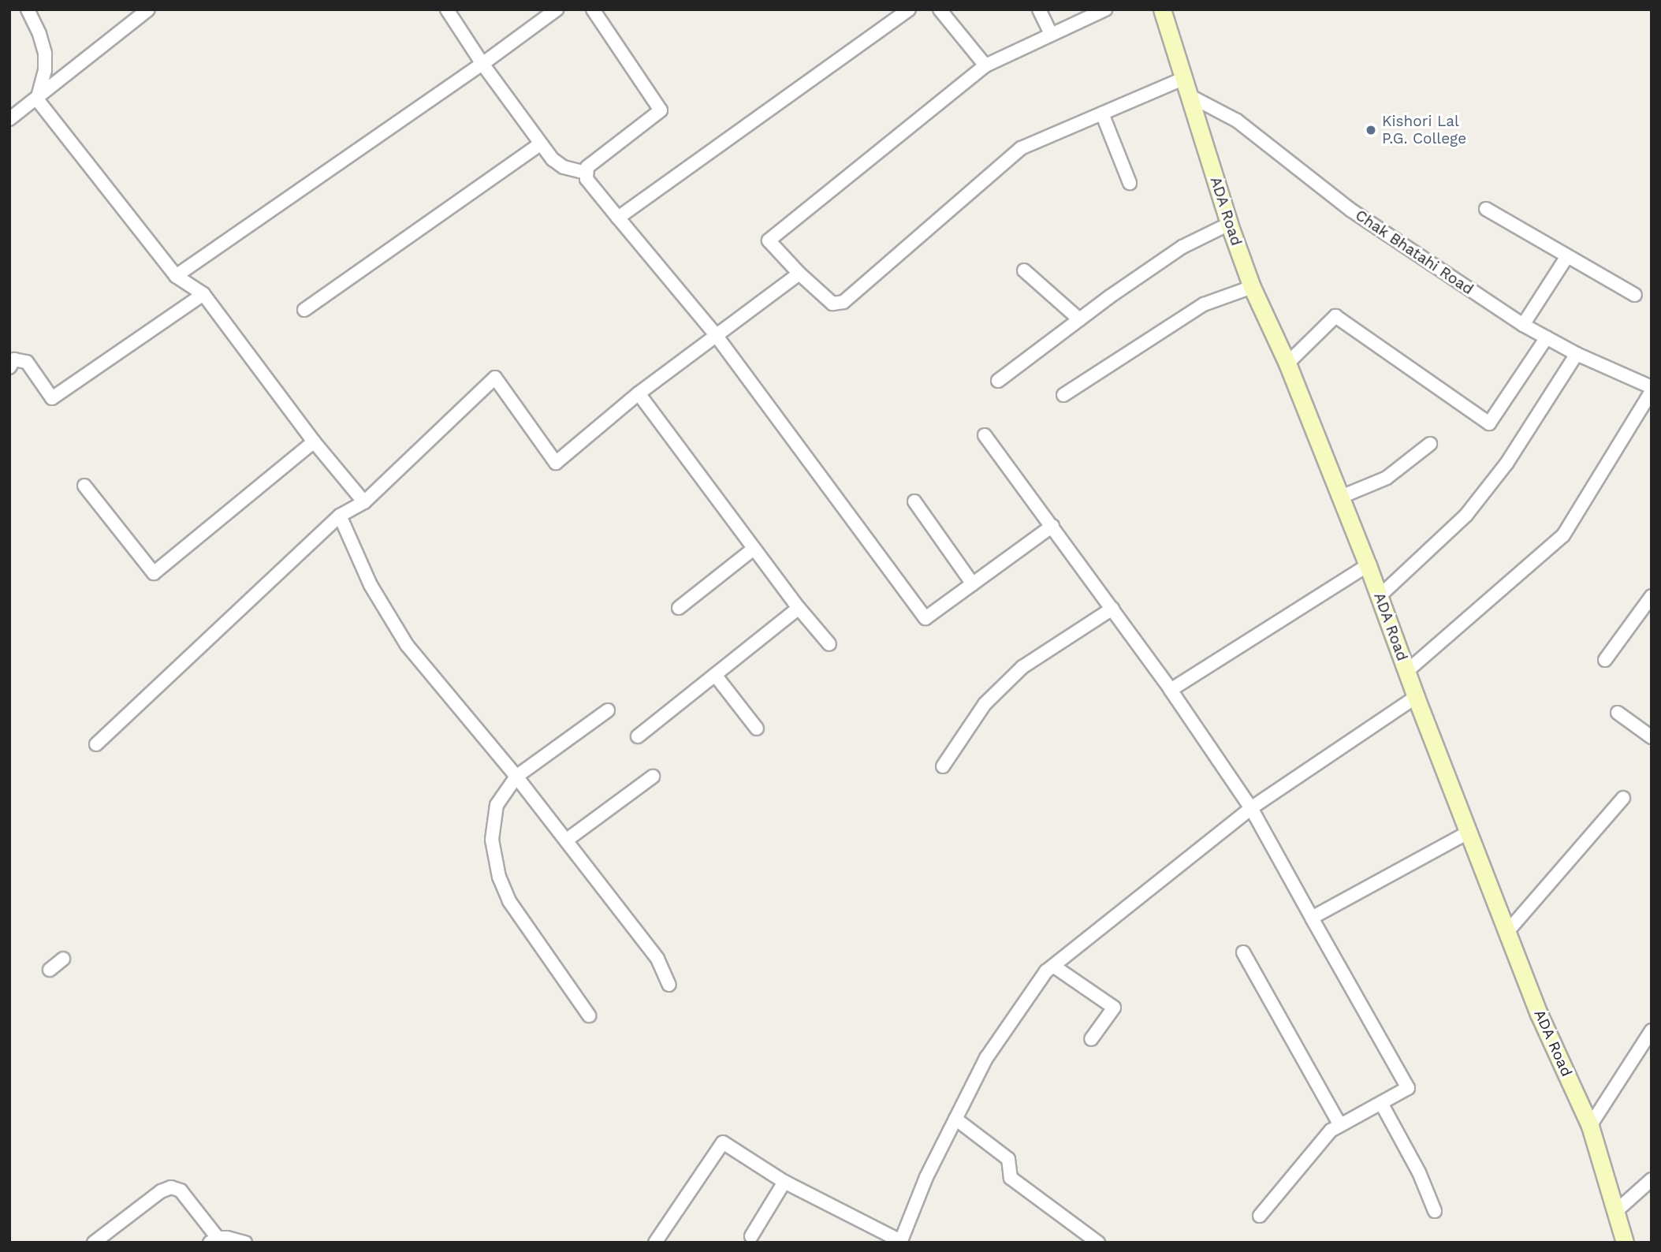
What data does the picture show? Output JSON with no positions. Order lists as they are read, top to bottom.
{
  "streets": {
    "street": ["ADA Road", "Chak Bhatahi Road"]
  },
  "crossings": [
    ["ADA Road", "Chak Bhatahi Road"]
  ],
  "places": ["Kishori Lal P.G. College"]
}
